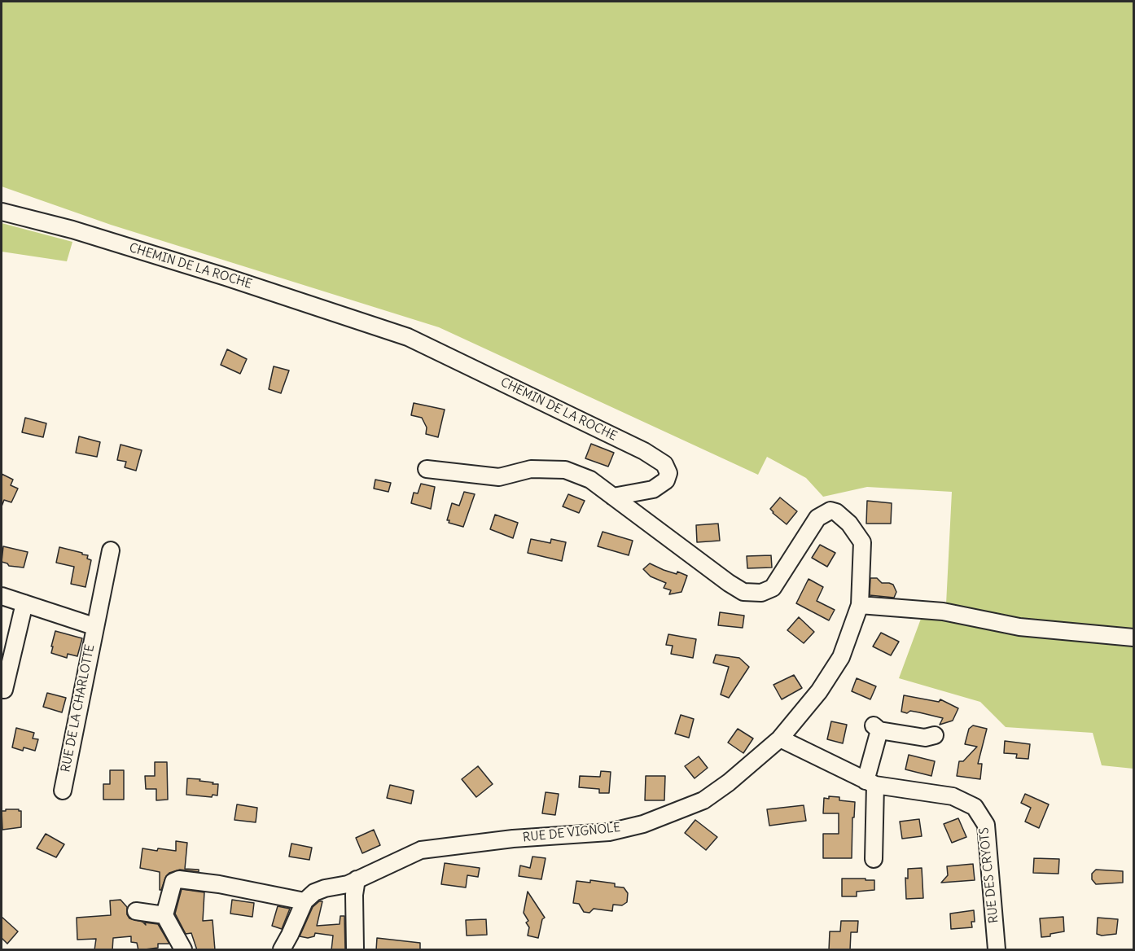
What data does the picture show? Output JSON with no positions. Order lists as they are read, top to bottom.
{
  "streets": {
    "street": [
      "CHEMIN DE LA ROCHE",
      "RUE DE LA CHARLOTTE",
      "RUE DE VIGNOLE",
      "RUE DES CRYOTS"
    ]
  },
  "crossings": [
    ["RUE DE VIGNOLE", "RUE DES CRYOTS"]
  ]
}
